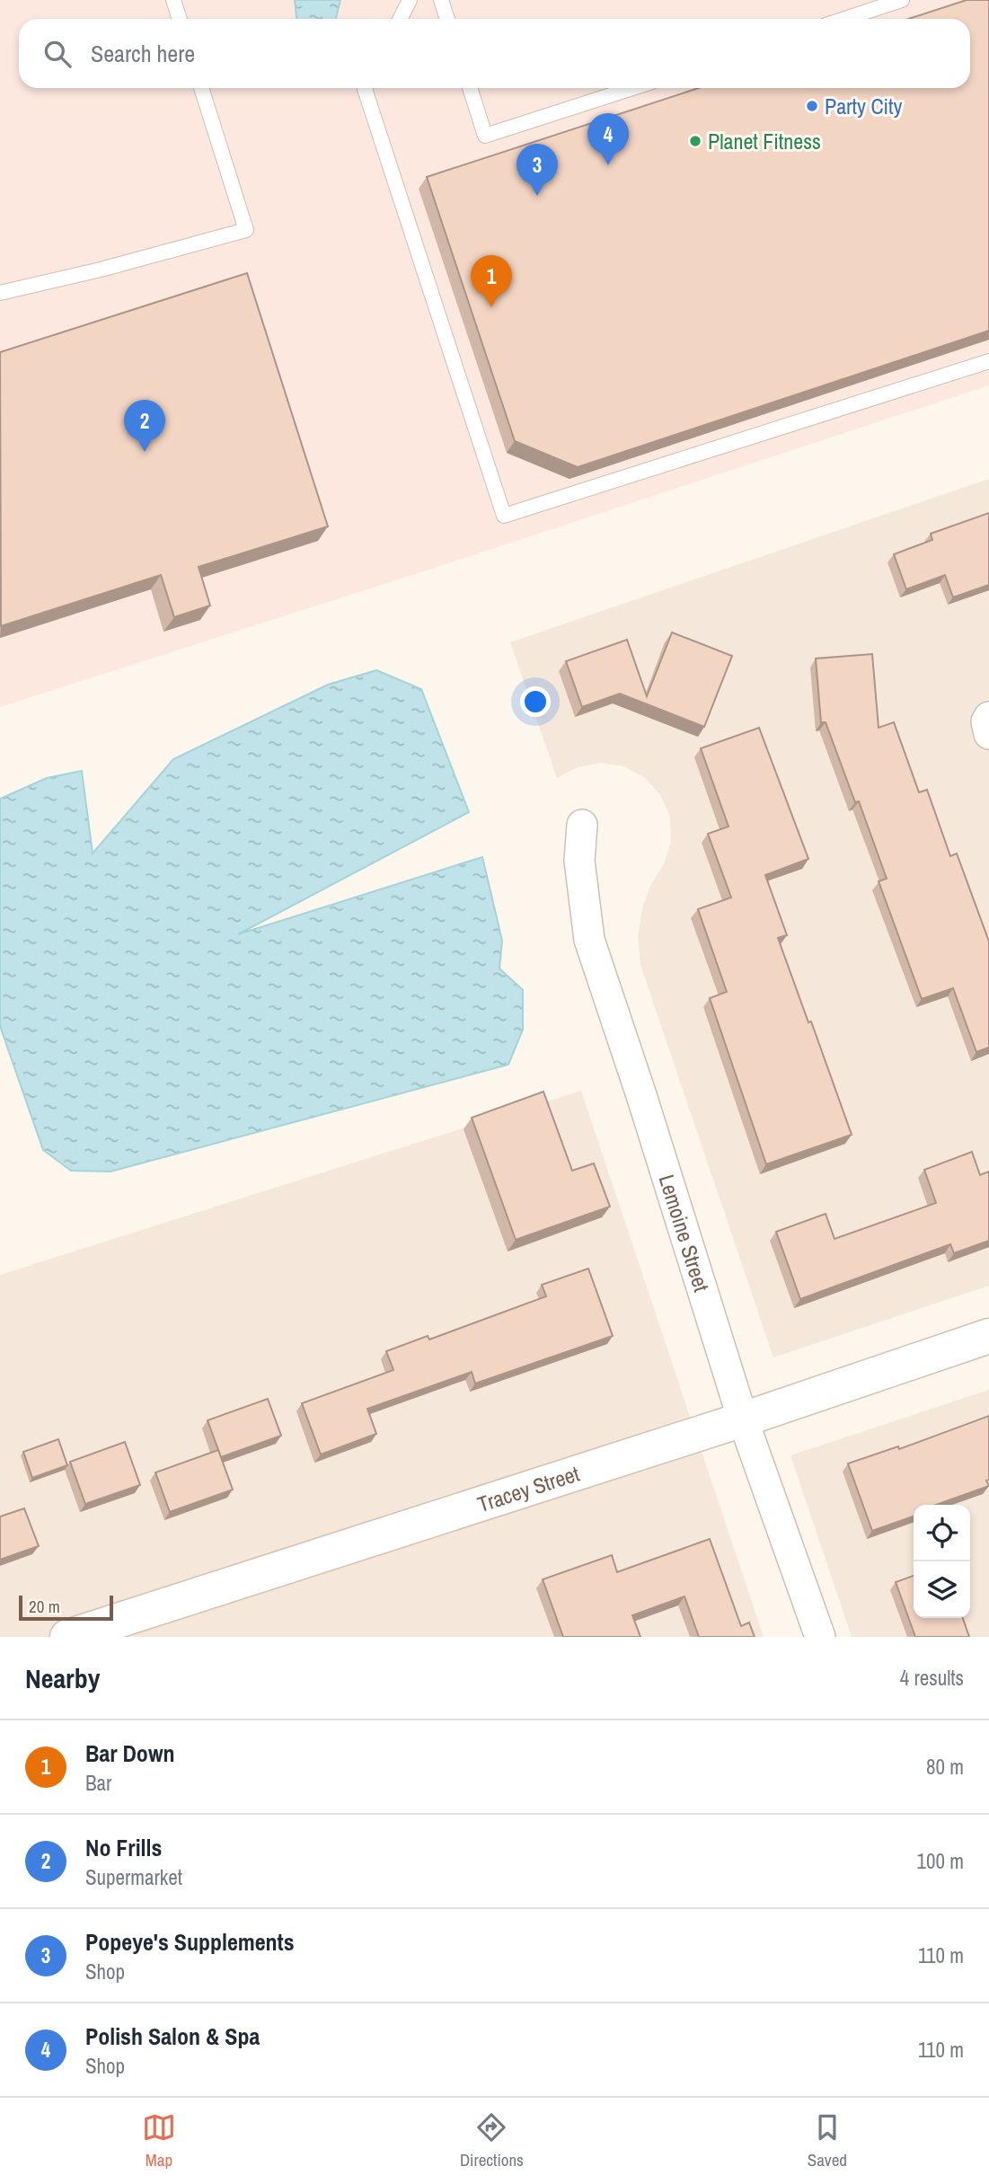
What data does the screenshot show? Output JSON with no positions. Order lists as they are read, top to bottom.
{
  "streets": {
    "street": ["Lemoine Street", "Tracey Street"]
  },
  "crossings": [
    ["Lemoine Street", "Tracey Street"]
  ],
  "places": ["Party City", "Planet Fitness"],
  "scale_bar": "20 m",
  "page": {
    "search": "Search here",
    "pins": [
      "4",
      "3",
      "1",
      "2"
    ],
    "scale": "20 m",
    "heading": ["Nearby", "4 results"],
    "list": [
      {
        "mark": "1",
        "name": "Bar Down",
        "note": "Bar",
        "value": "80 m"
      },
      {
        "mark": "2",
        "name": "No Frills",
        "note": "Supermarket",
        "value": "100 m"
      },
      {
        "mark": "3",
        "name": "Popeye's Supplements",
        "note": "Shop",
        "value": "110 m"
      },
      {
        "mark": "4",
        "name": "Polish Salon & Spa",
        "note": "Shop",
        "value": "110 m"
      }
    ],
    "nav": ["Map", "Directions", "Saved"]
  }
}
